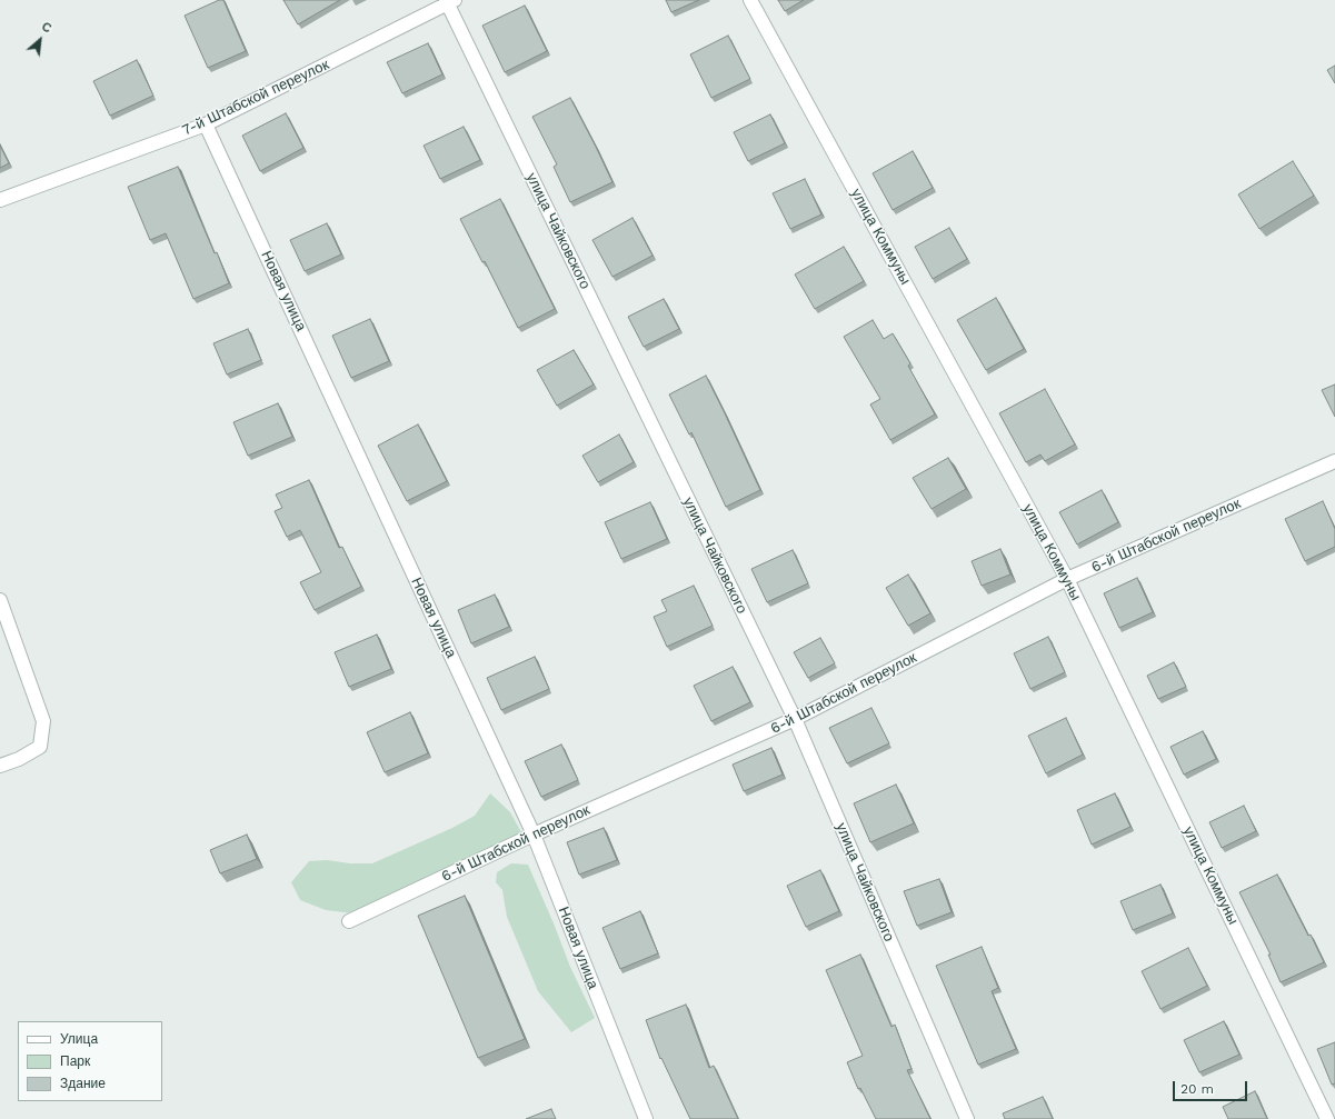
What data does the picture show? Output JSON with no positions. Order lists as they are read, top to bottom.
{
  "streets": {
    "street": [
      "7-й Штабской переулок",
      "улица Чайковского",
      "улица Коммуны",
      "Новая улица",
      "6-й Штабской переулок"
    ]
  },
  "crossings": [
    ["7-й Штабской переулок", "улица Чайковского"],
    ["7-й Штабской переулок", "Новая улица"],
    ["улица Чайковского", "6-й Штабской переулок"],
    ["улица Коммуны", "6-й Штабской переулок"],
    ["Новая улица", "6-й Штабской переулок"]
  ],
  "legend": ["Улица", "Парк", "Здание"],
  "scale_bar": "20 m",
  "north": "top right"
}
